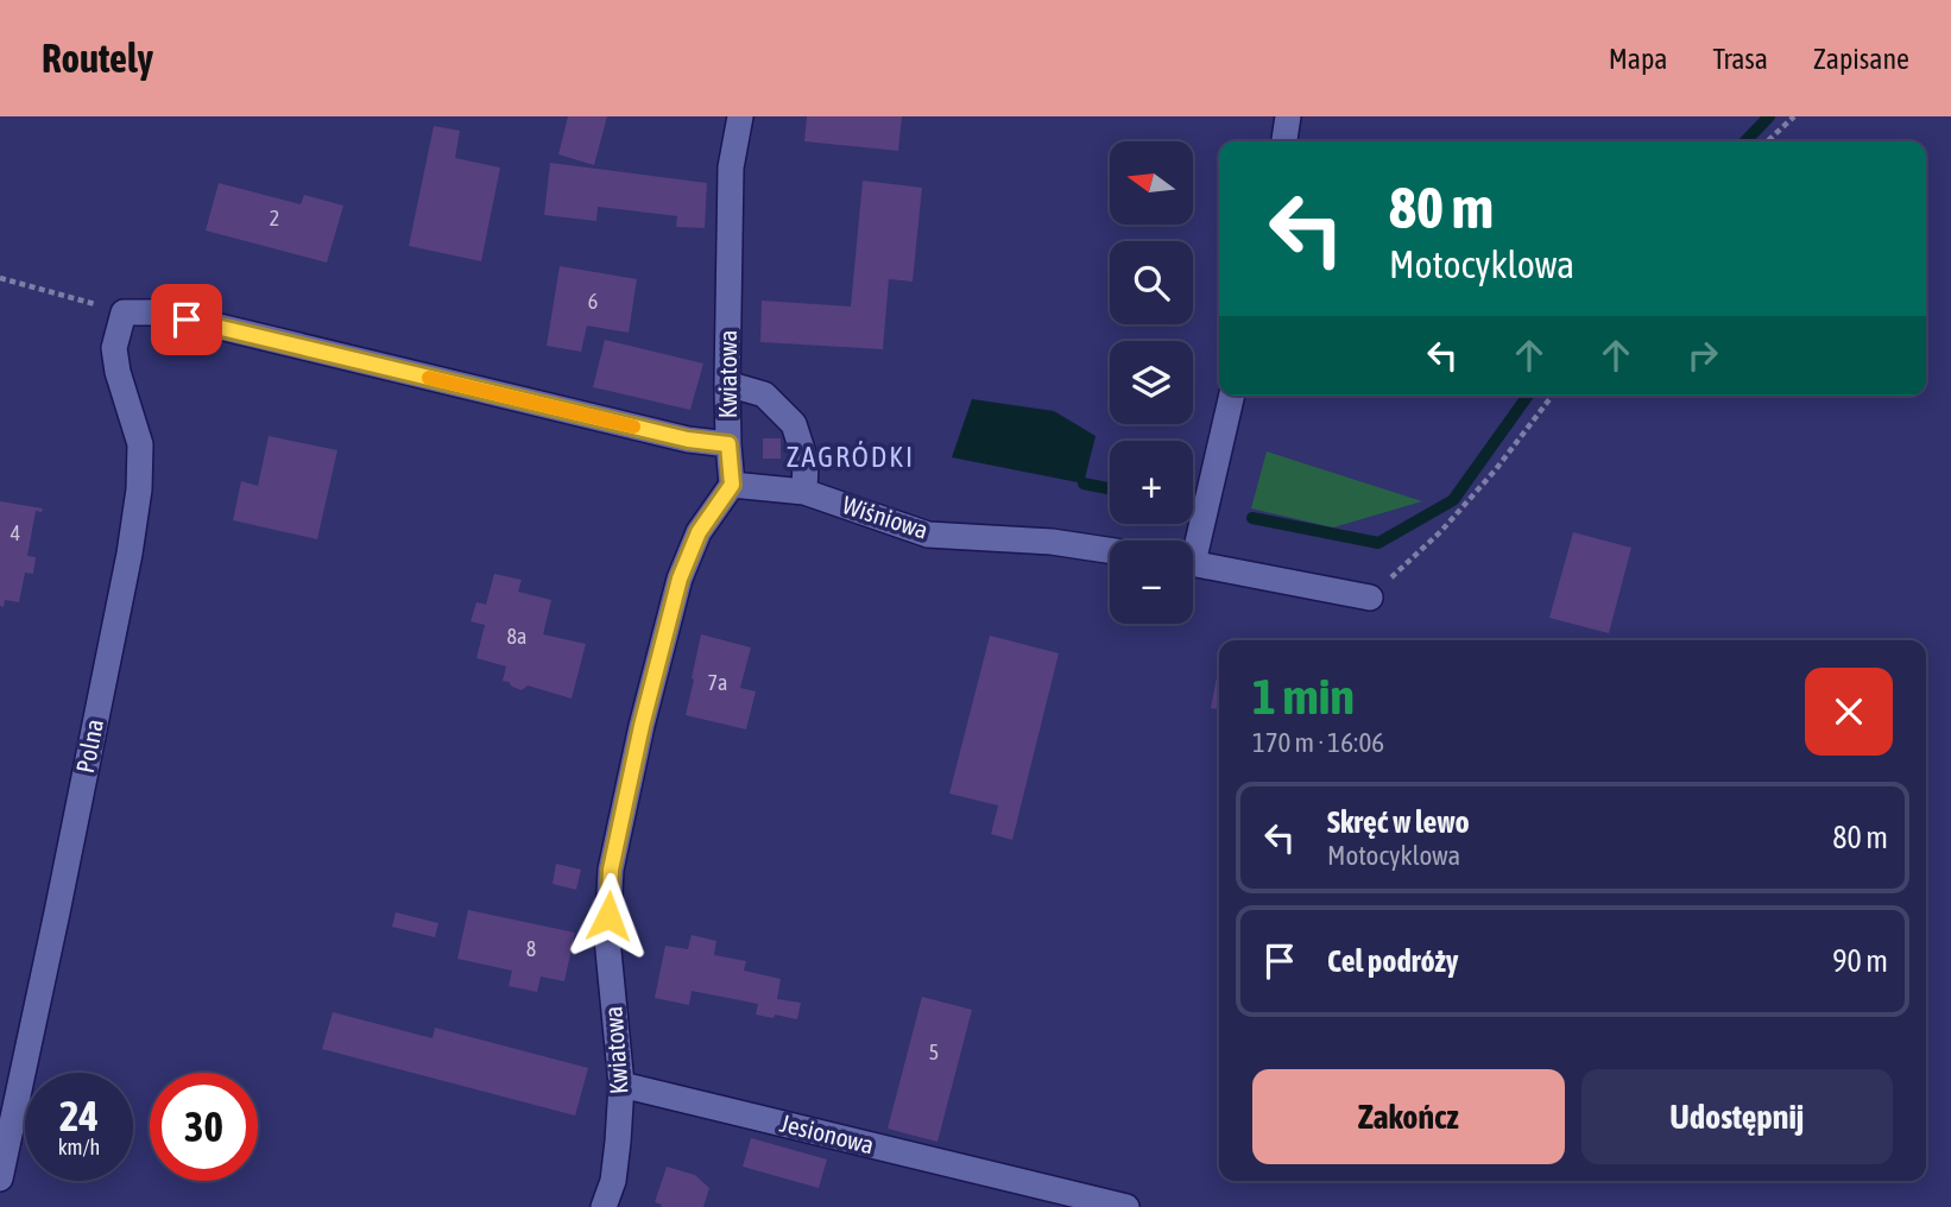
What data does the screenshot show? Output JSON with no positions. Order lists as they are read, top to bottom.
{
  "streets": {
    "street": [
      "Kwiatowa",
      "Wiśniowa",
      "Polna",
      "Jesionowa"
    ]
  },
  "crossings": [
    ["Kwiatowa", "Wiśniowa"],
    ["Kwiatowa", "Jesionowa"]
  ],
  "districts": ["ZAGRÓDKI"],
  "house_numbers": [
    "2",
    "6",
    "4",
    "8a",
    "7a",
    "8",
    "5"
  ],
  "north": "left",
  "page": {
    "header": "Routely",
    "nav": ["Mapa", "Trasa", "Zapisane"],
    "map_buttons": ["+", "−"],
    "turn": ["80 m", "Motocyklowa"],
    "heading": ["1 min", "170 m · 16:06"],
    "list": [
      {
        "name": "Skręć w lewo",
        "note": "Motocyklowa",
        "value": "80 m"
      },
      {
        "name": "Cel podróży",
        "value": "90 m"
      }
    ],
    "buttons": ["Zakończ", "Udostępnij"],
    "speed": "24 km/h",
    "limit": "30"
  }
}
